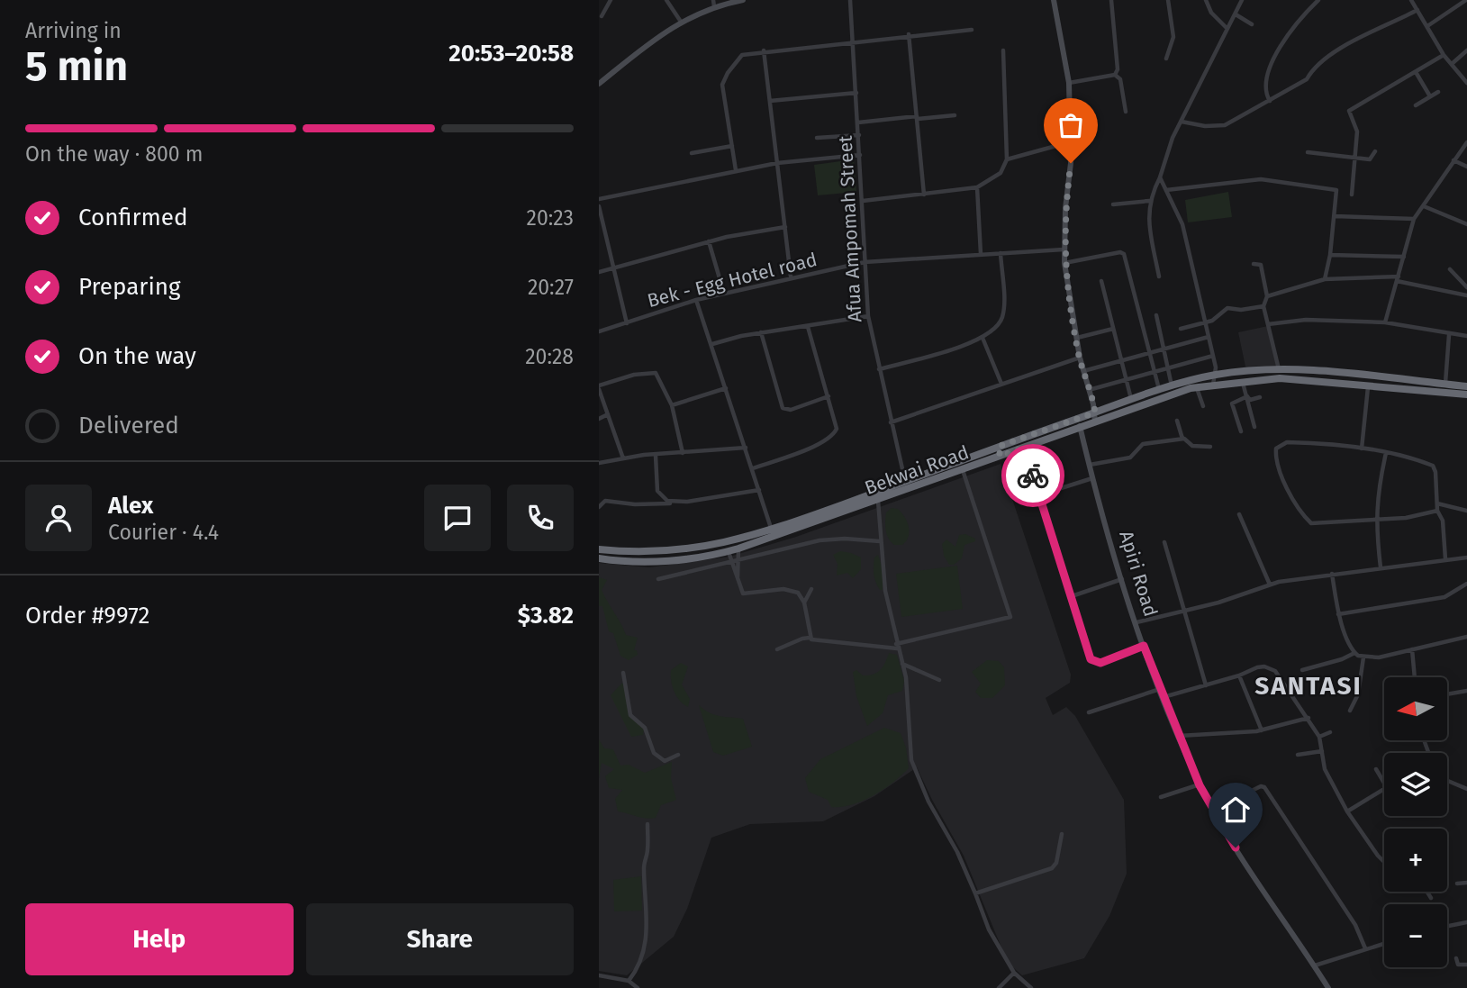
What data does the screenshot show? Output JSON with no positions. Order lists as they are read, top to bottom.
{
  "streets": {
    "highway": ["Bekwai Road"],
    "street": ["Afua Ampomah Street", "Bek - Egg Hotel road", "Apiri Road"]
  },
  "crossings": [
    ["Afua Ampomah Street", "Bek - Egg Hotel road"],
    ["Afua Ampomah Street", "Bekwai Road"],
    ["Bekwai Road", "Apiri Road"]
  ],
  "districts": ["SANTASI"],
  "north": "left",
  "page": {
    "heading": ["5 min", "Arriving in", "20:53–20:58"],
    "panel": [
      "Alex",
      "Courier · 4.4",
      "Order #9972",
      "$3.82"
    ],
    "bar": "On the way · 800 m",
    "list": [
      ["Confirmed", "20:23"],
      ["Preparing", "20:27"],
      ["On the way", "20:28"],
      "Delivered"
    ],
    "map_buttons": ["+", "−"],
    "buttons": ["Help", "Share"]
  }
}
